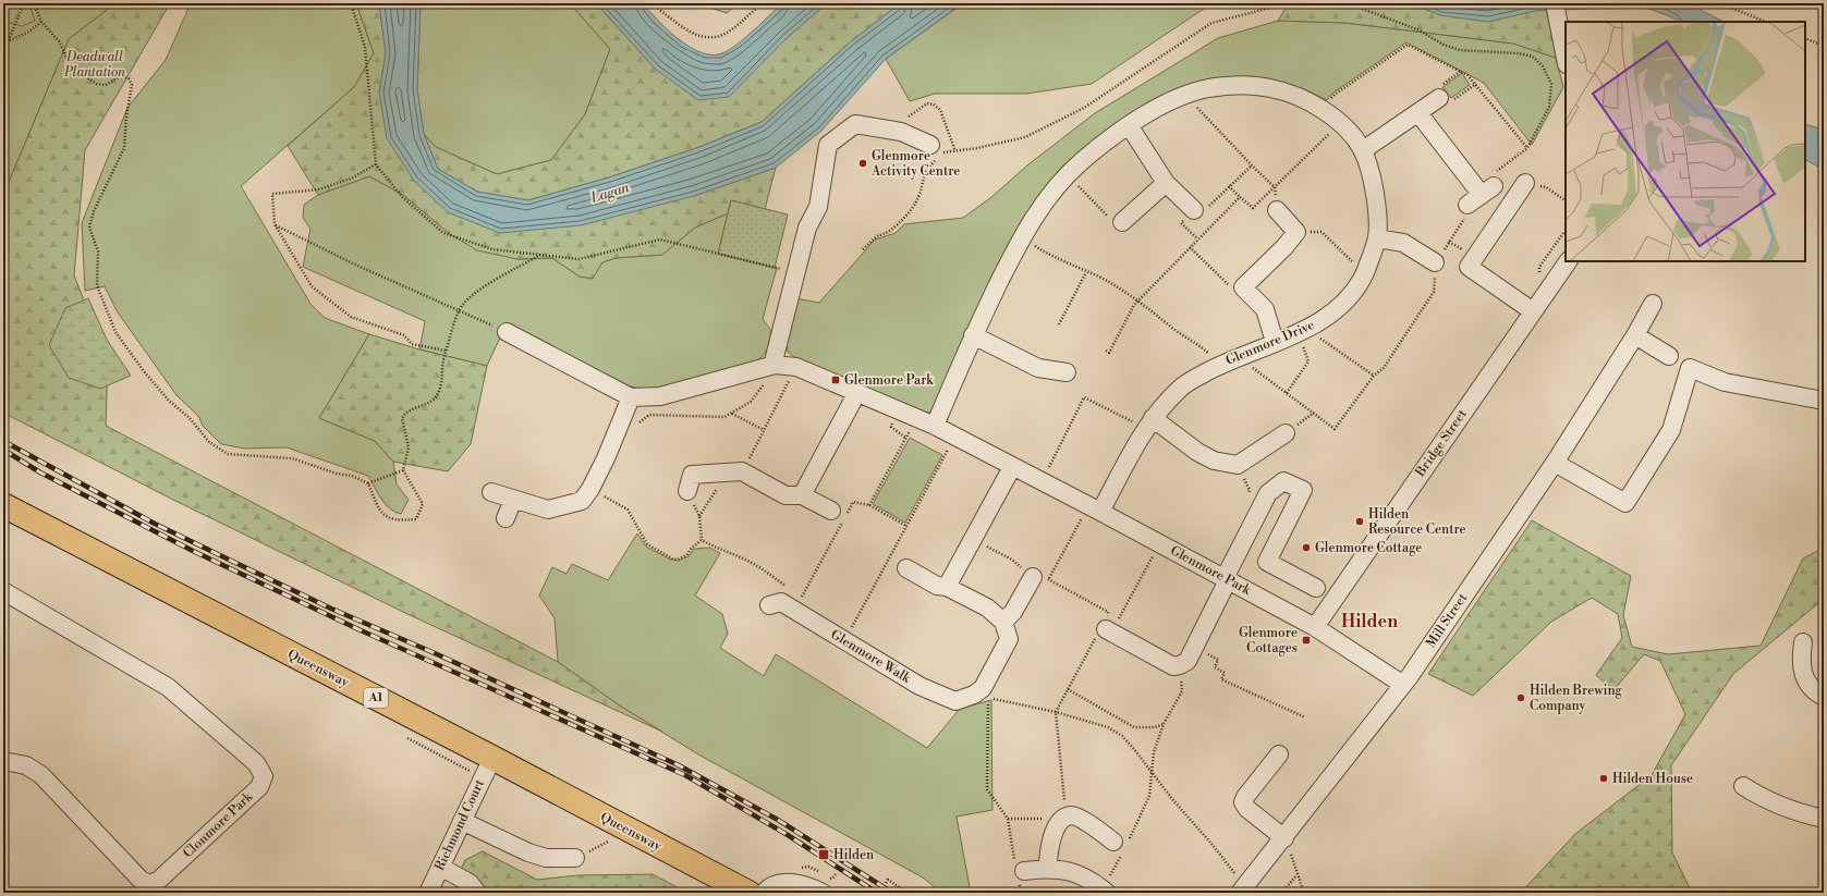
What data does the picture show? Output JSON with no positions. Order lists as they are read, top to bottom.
{
  "streets": {
    "highway": ["Queensway", "A1"],
    "street": [
      "Glenmore Drive",
      "Bridge Street",
      "Glenmore Park",
      "Mill Street",
      "Glenmore Walk",
      "Clonmore Park",
      "Richmond Court"
    ]
  },
  "crossings": [
    ["Glenmore Drive", "Glenmore Park"],
    ["Bridge Street", "Glenmore Park"],
    ["Glenmore Park", "Mill Street"],
    ["Queensway", "Richmond Court"]
  ],
  "districts": ["Hilden"],
  "water": ["Lagan"],
  "parks": ["Deadwall Plantation"],
  "places": {
    "other": [
      "Glenmore Activity Centre",
      "Hilden Resource Centre",
      "Glenmore Cottage",
      "Hilden Brewing Company",
      "Hilden House"
    ],
    "transit": ["Glenmore Park", "Glenmore Cottages", "Hilden"]
  }
}
